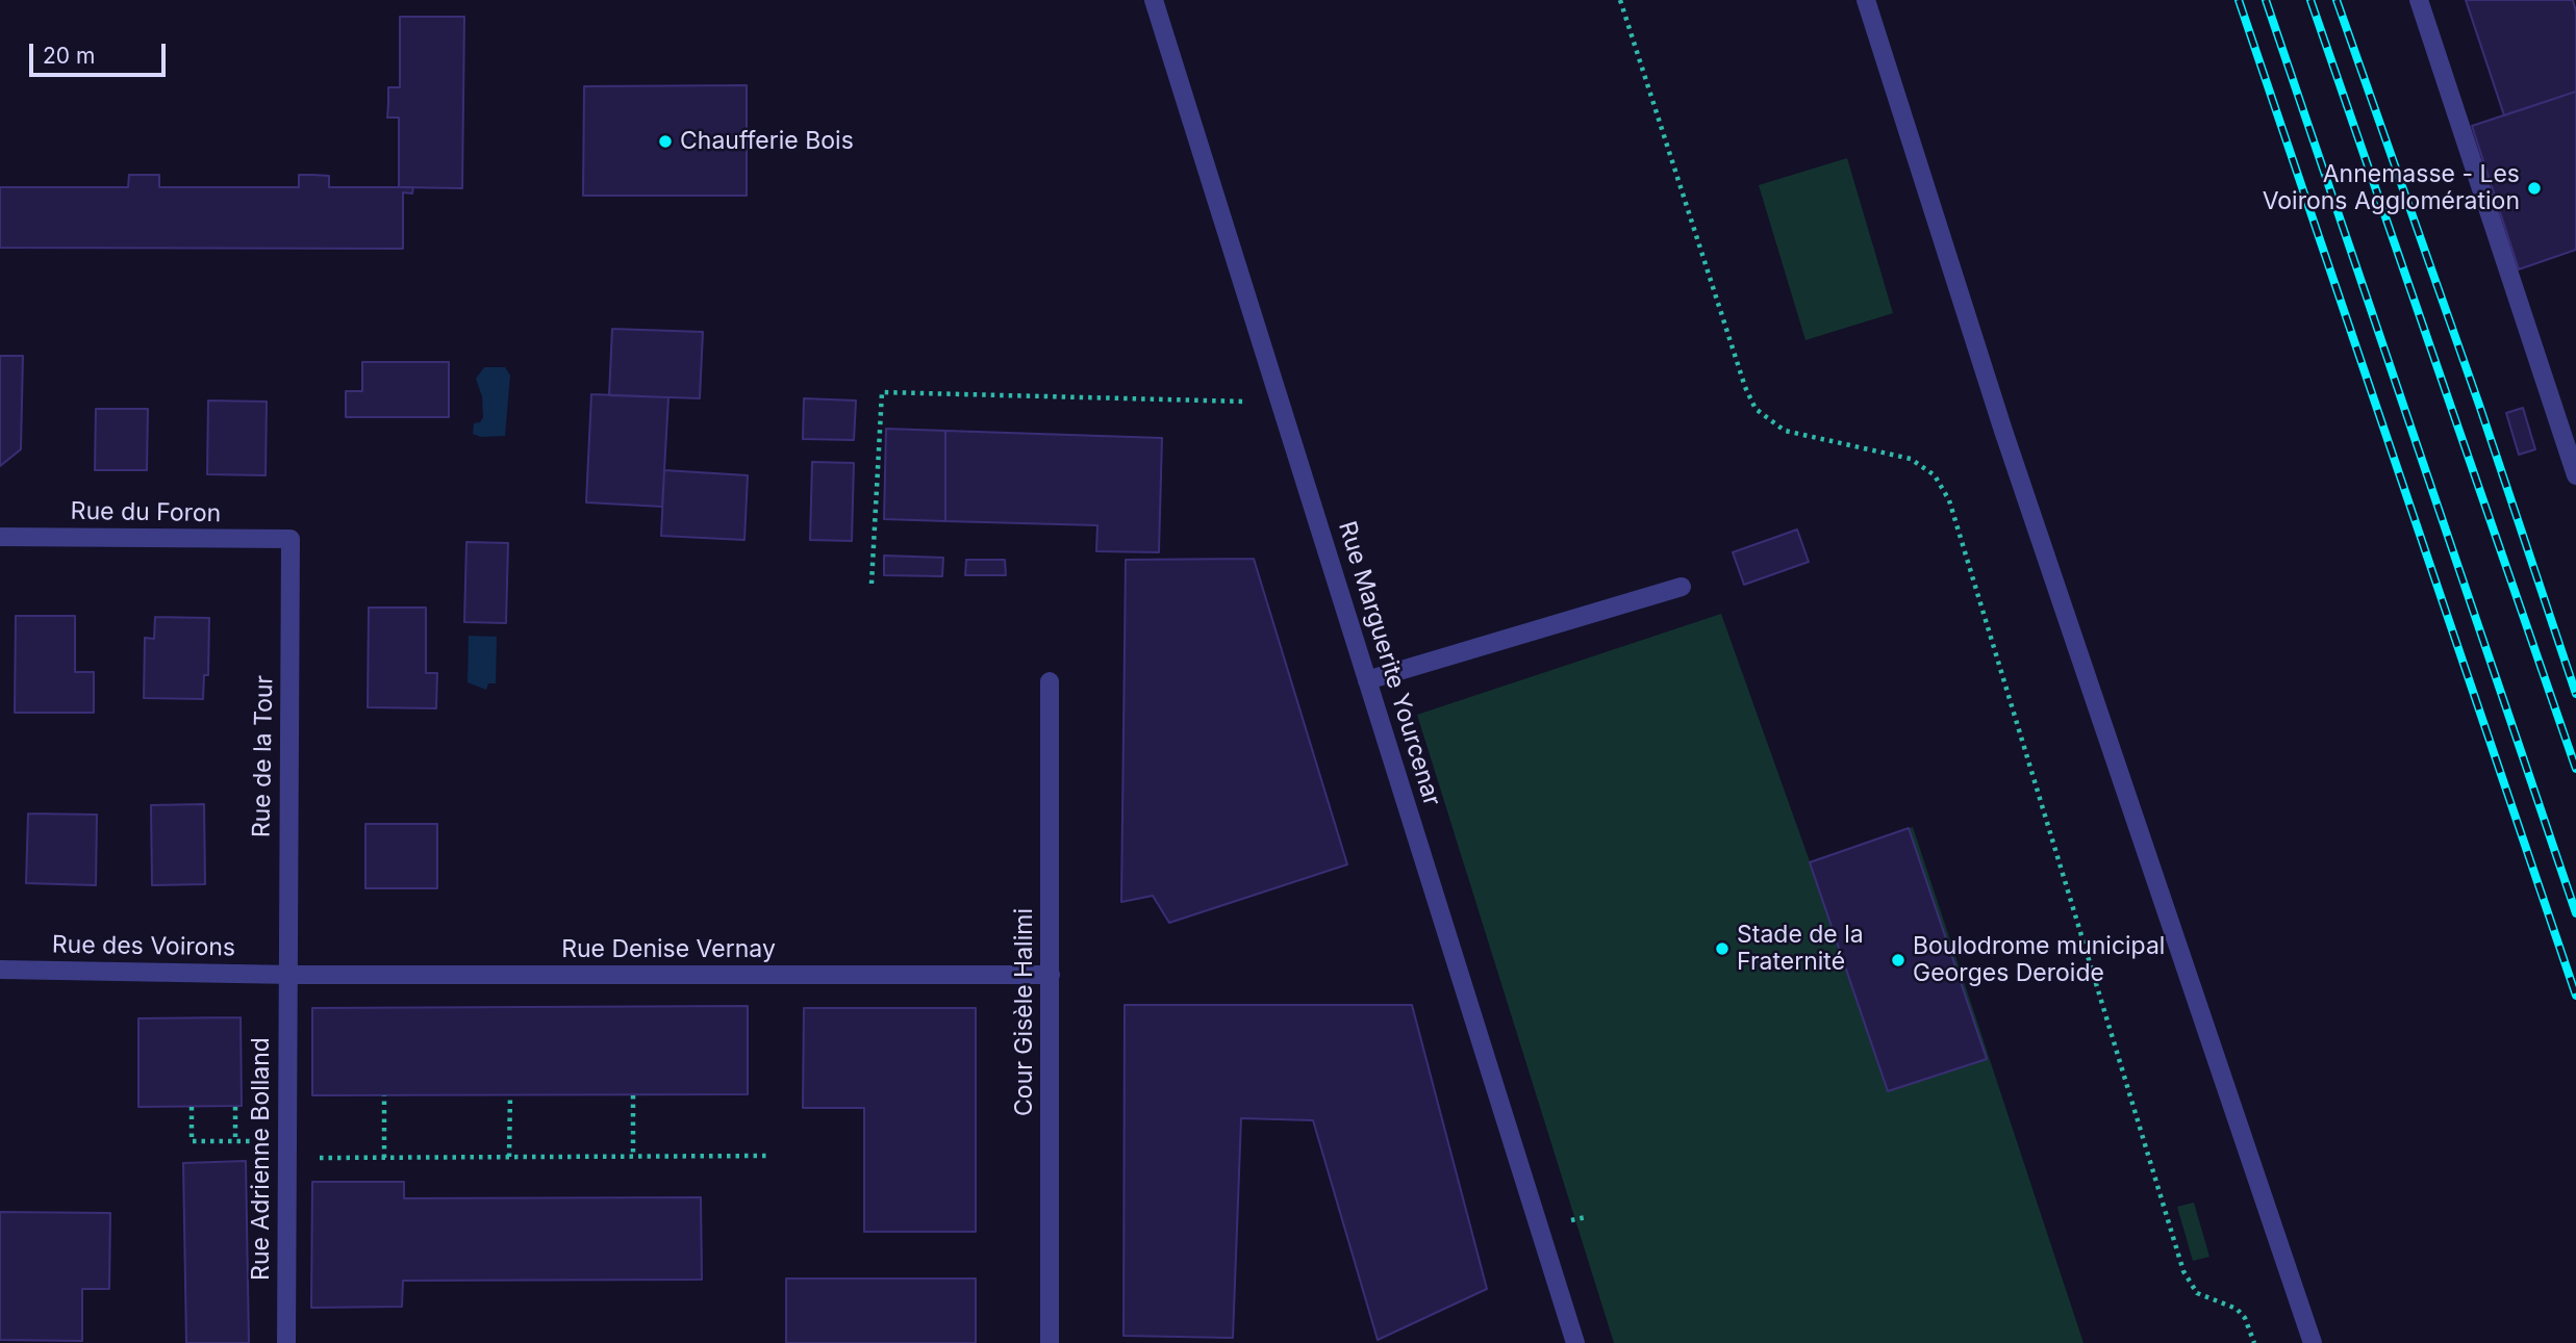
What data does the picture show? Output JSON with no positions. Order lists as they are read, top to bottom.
{
  "streets": {
    "street": [
      "Rue du Foron",
      "Rue Marguerite Yourcenar",
      "Rue de la Tour",
      "Rue des Voirons",
      "Rue Denise Vernay",
      "Cour Gisèle Halimi",
      "Rue Adrienne Bolland"
    ]
  },
  "crossings": [
    ["Rue du Foron", "Rue de la Tour"],
    ["Rue de la Tour", "Rue des Voirons"],
    ["Rue de la Tour", "Rue Denise Vernay"],
    ["Rue de la Tour", "Rue Adrienne Bolland"],
    ["Rue des Voirons", "Rue Denise Vernay"],
    ["Rue des Voirons", "Rue Adrienne Bolland"],
    ["Rue Denise Vernay", "Cour Gisèle Halimi"],
    ["Rue Denise Vernay", "Rue Adrienne Bolland"]
  ],
  "places": [
    "Chaufferie Bois",
    "Annemasse - Les Voirons Agglomération",
    "Stade de la Fraternité",
    "Boulodrome municipal Georges Deroide"
  ],
  "scale_bar": "20 m"
}
